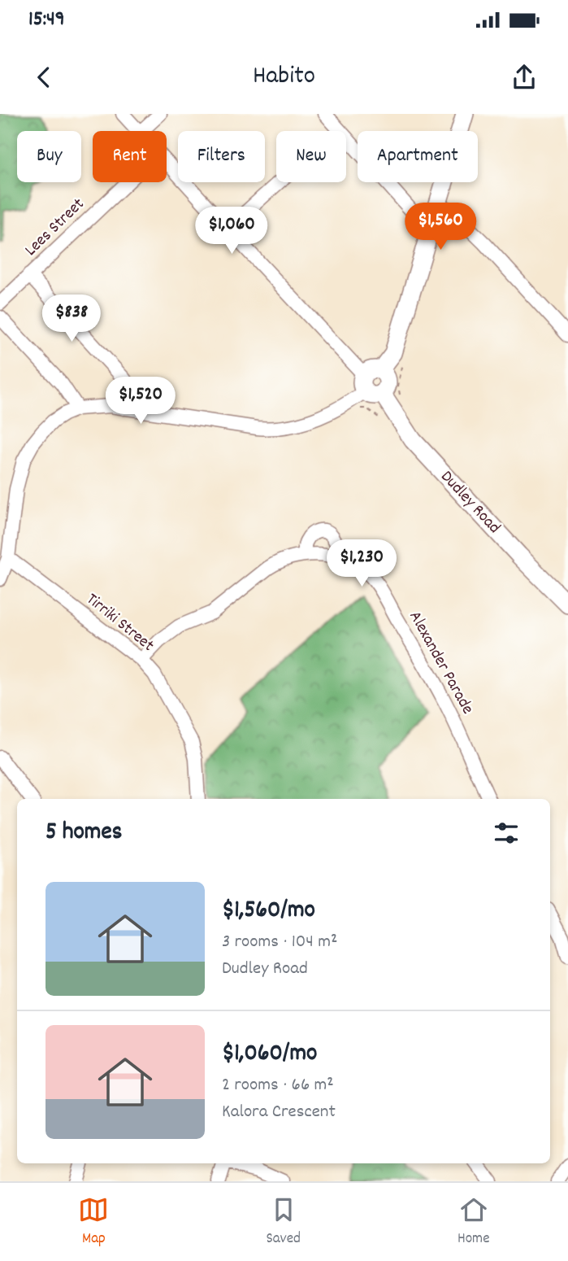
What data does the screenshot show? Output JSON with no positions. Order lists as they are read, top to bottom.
{
  "streets": {
    "main road": ["Dudley Road"],
    "street": ["Lees Street", "Tirriki Street", "Alexander Parade"]
  },
  "crossings": [
    ["Tirriki Street", "Alexander Parade"]
  ],
  "page": {
    "status": "15:49",
    "header": "Habito",
    "chip": [
      "Buy",
      "Rent",
      "Filters",
      "New",
      "Apartment"
    ],
    "price": [
      "$1,560",
      "$1,060",
      "$838",
      "$1,520",
      "$1,230"
    ],
    "heading": "5 homes",
    "list": [
      {
        "name": "$1,560/mo",
        "note": "3 rooms · 104 m² · Dudley Road"
      },
      {
        "name": "$1,060/mo",
        "note": "2 rooms · 66 m² · Kalora Crescent"
      }
    ],
    "tabs": ["Map", "Saved", "Home"]
  }
}
